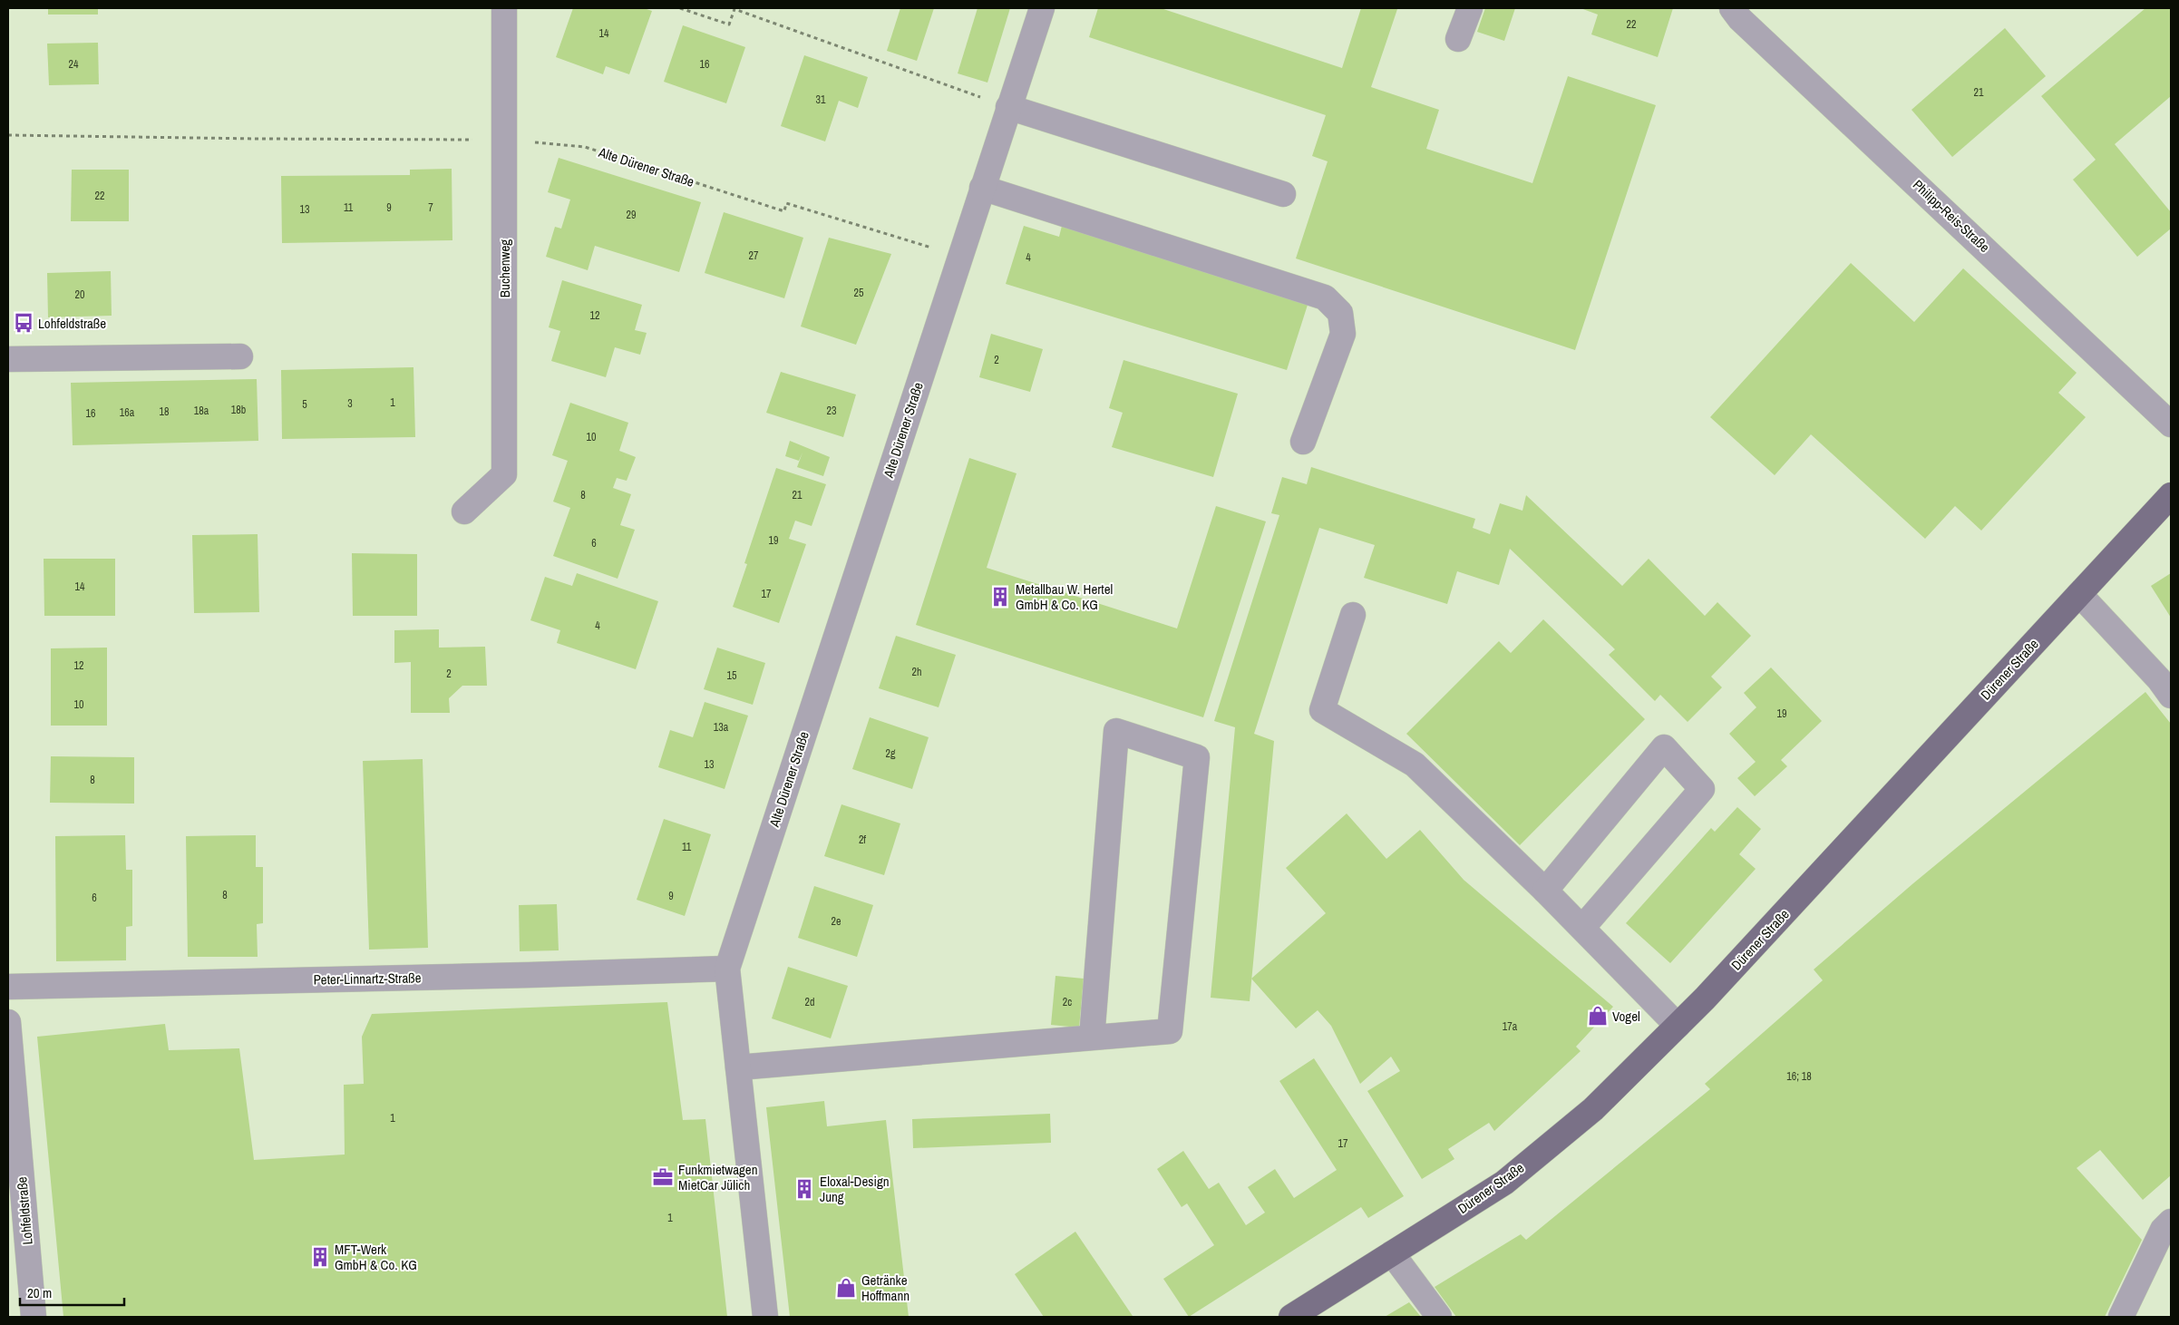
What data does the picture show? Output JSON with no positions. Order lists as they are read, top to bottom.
{
  "streets": {
    "main road": ["Dürener Straße"],
    "street": [
      "Alte Dürener Straße",
      "Philipp-Reis-Straße",
      "Buchenweg",
      "Peter-Linnartz-Straße",
      "Lohfeldstraße"
    ]
  },
  "crossings": [
    ["Alte Dürener Straße", "Buchenweg"],
    ["Alte Dürener Straße", "Peter-Linnartz-Straße"]
  ],
  "places": {
    "bus stop": ["Lohfeldstraße"],
    "building": ["Metallbau W. Hertel GmbH & Co. KG", "Eloxal-Design Jung", "MFT-Werk GmbH & Co. KG"],
    "shop": ["Vogel", "Getränke Hoffmann"],
    "office": ["Funkmietwagen MietCar Jülich"]
  },
  "house_numbers": [
    "22",
    "14",
    "24",
    "16",
    "21",
    "31",
    "22",
    "11",
    "9",
    "7",
    "13",
    "29",
    "27",
    "4",
    "25",
    "20",
    "12",
    "2",
    "1",
    "3",
    "5",
    "18b",
    "18a",
    "23",
    "18",
    "16a",
    "16",
    "10",
    "8",
    "21",
    "19",
    "6",
    "14",
    "17",
    "4",
    "12",
    "2h",
    "2",
    "15",
    "10",
    "19",
    "13a",
    "2g",
    "13",
    "8",
    "2f",
    "11",
    "8",
    "9",
    "6",
    "2e",
    "2d",
    "2c",
    "17a",
    "16; 18",
    "1",
    "17",
    "1"
  ],
  "scale_bar": "20 m"
}
